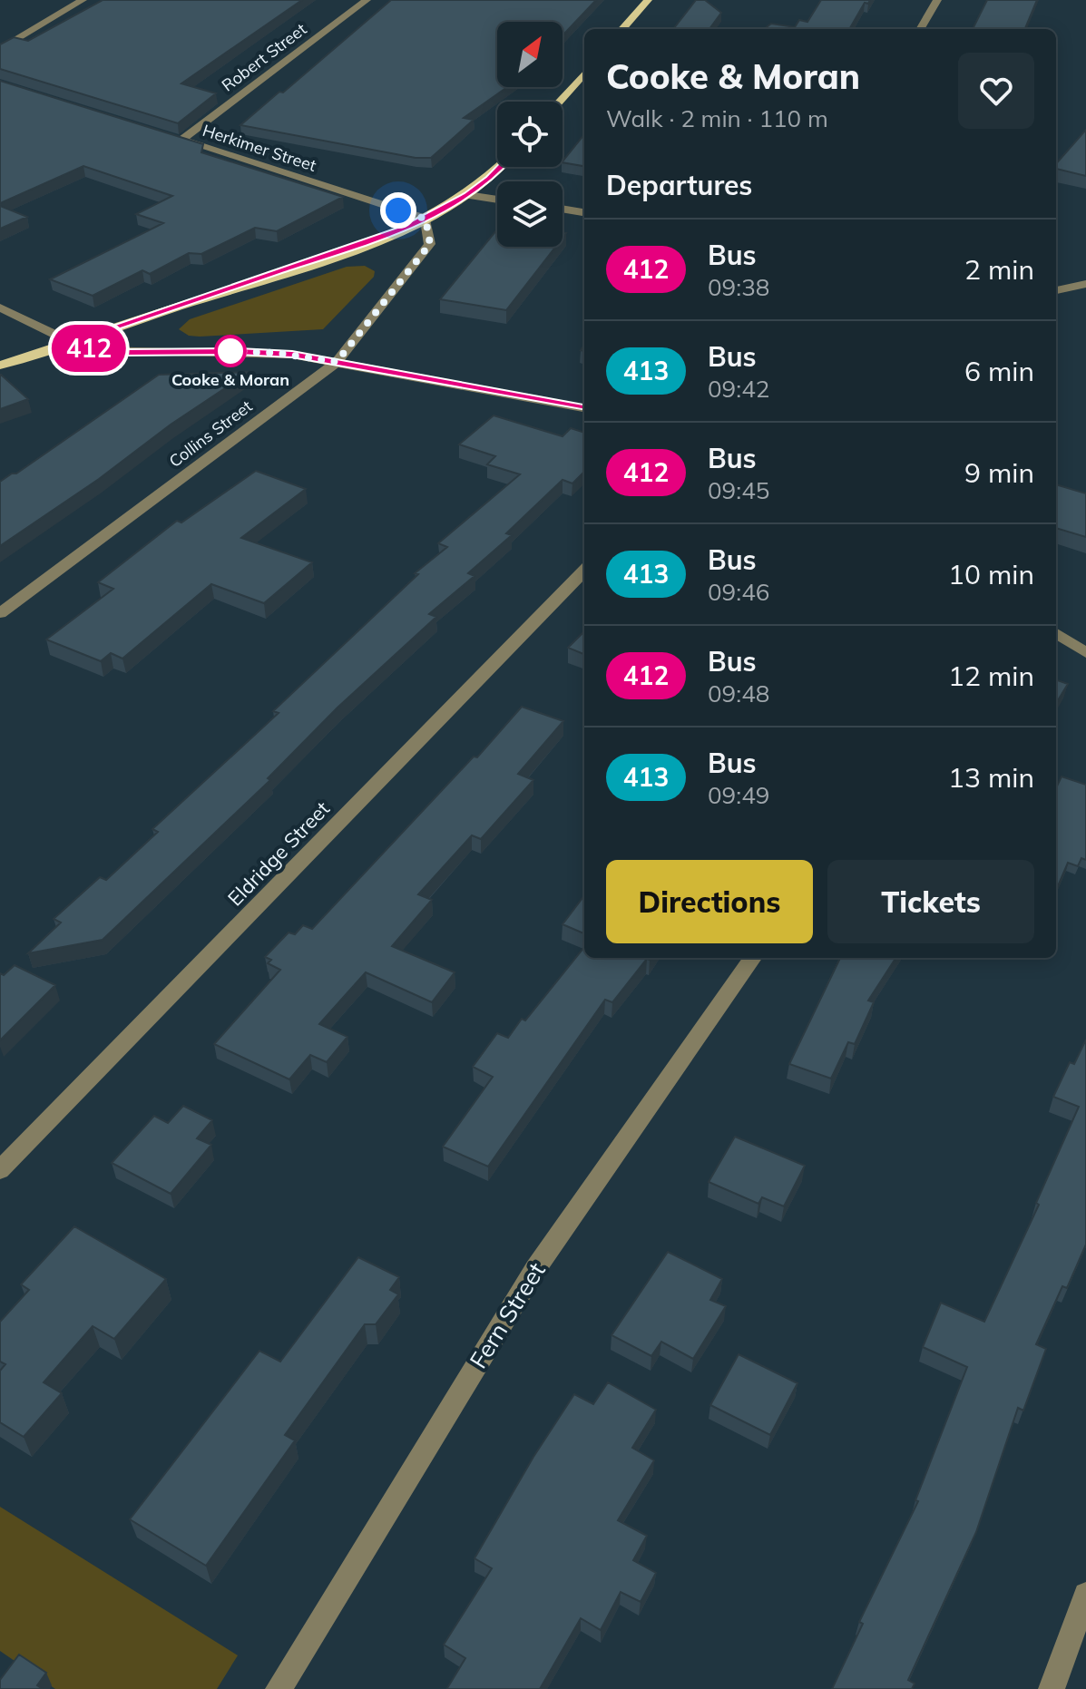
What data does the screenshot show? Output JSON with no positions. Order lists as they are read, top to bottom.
{
  "streets": {
    "street": [
      "Robert Street",
      "Herkimer Street",
      "Collins Street",
      "Eldridge Street",
      "Fern Street"
    ]
  },
  "crossings": [
    ["Robert Street", "Herkimer Street"],
    ["Herkimer Street", "Collins Street"]
  ],
  "places": ["Cooke & Moran"],
  "lines": ["bus line 412"],
  "north": "top right",
  "page": {
    "on_map": "412",
    "heading": [
      ["Cooke & Moran", "Walk · 2 min · 110 m"],
      "Departures"
    ],
    "list": [
      {
        "mark": "412",
        "name": "Bus",
        "note": "09:38",
        "value": "2 min"
      },
      {
        "mark": "413",
        "name": "Bus",
        "note": "09:42",
        "value": "6 min"
      },
      {
        "mark": "412",
        "name": "Bus",
        "note": "09:45",
        "value": "9 min"
      },
      {
        "mark": "413",
        "name": "Bus",
        "note": "09:46",
        "value": "10 min"
      },
      {
        "mark": "412",
        "name": "Bus",
        "note": "09:48",
        "value": "12 min"
      },
      {
        "mark": "413",
        "name": "Bus",
        "note": "09:49",
        "value": "13 min"
      }
    ],
    "buttons": ["Directions", "Tickets"]
  }
}
